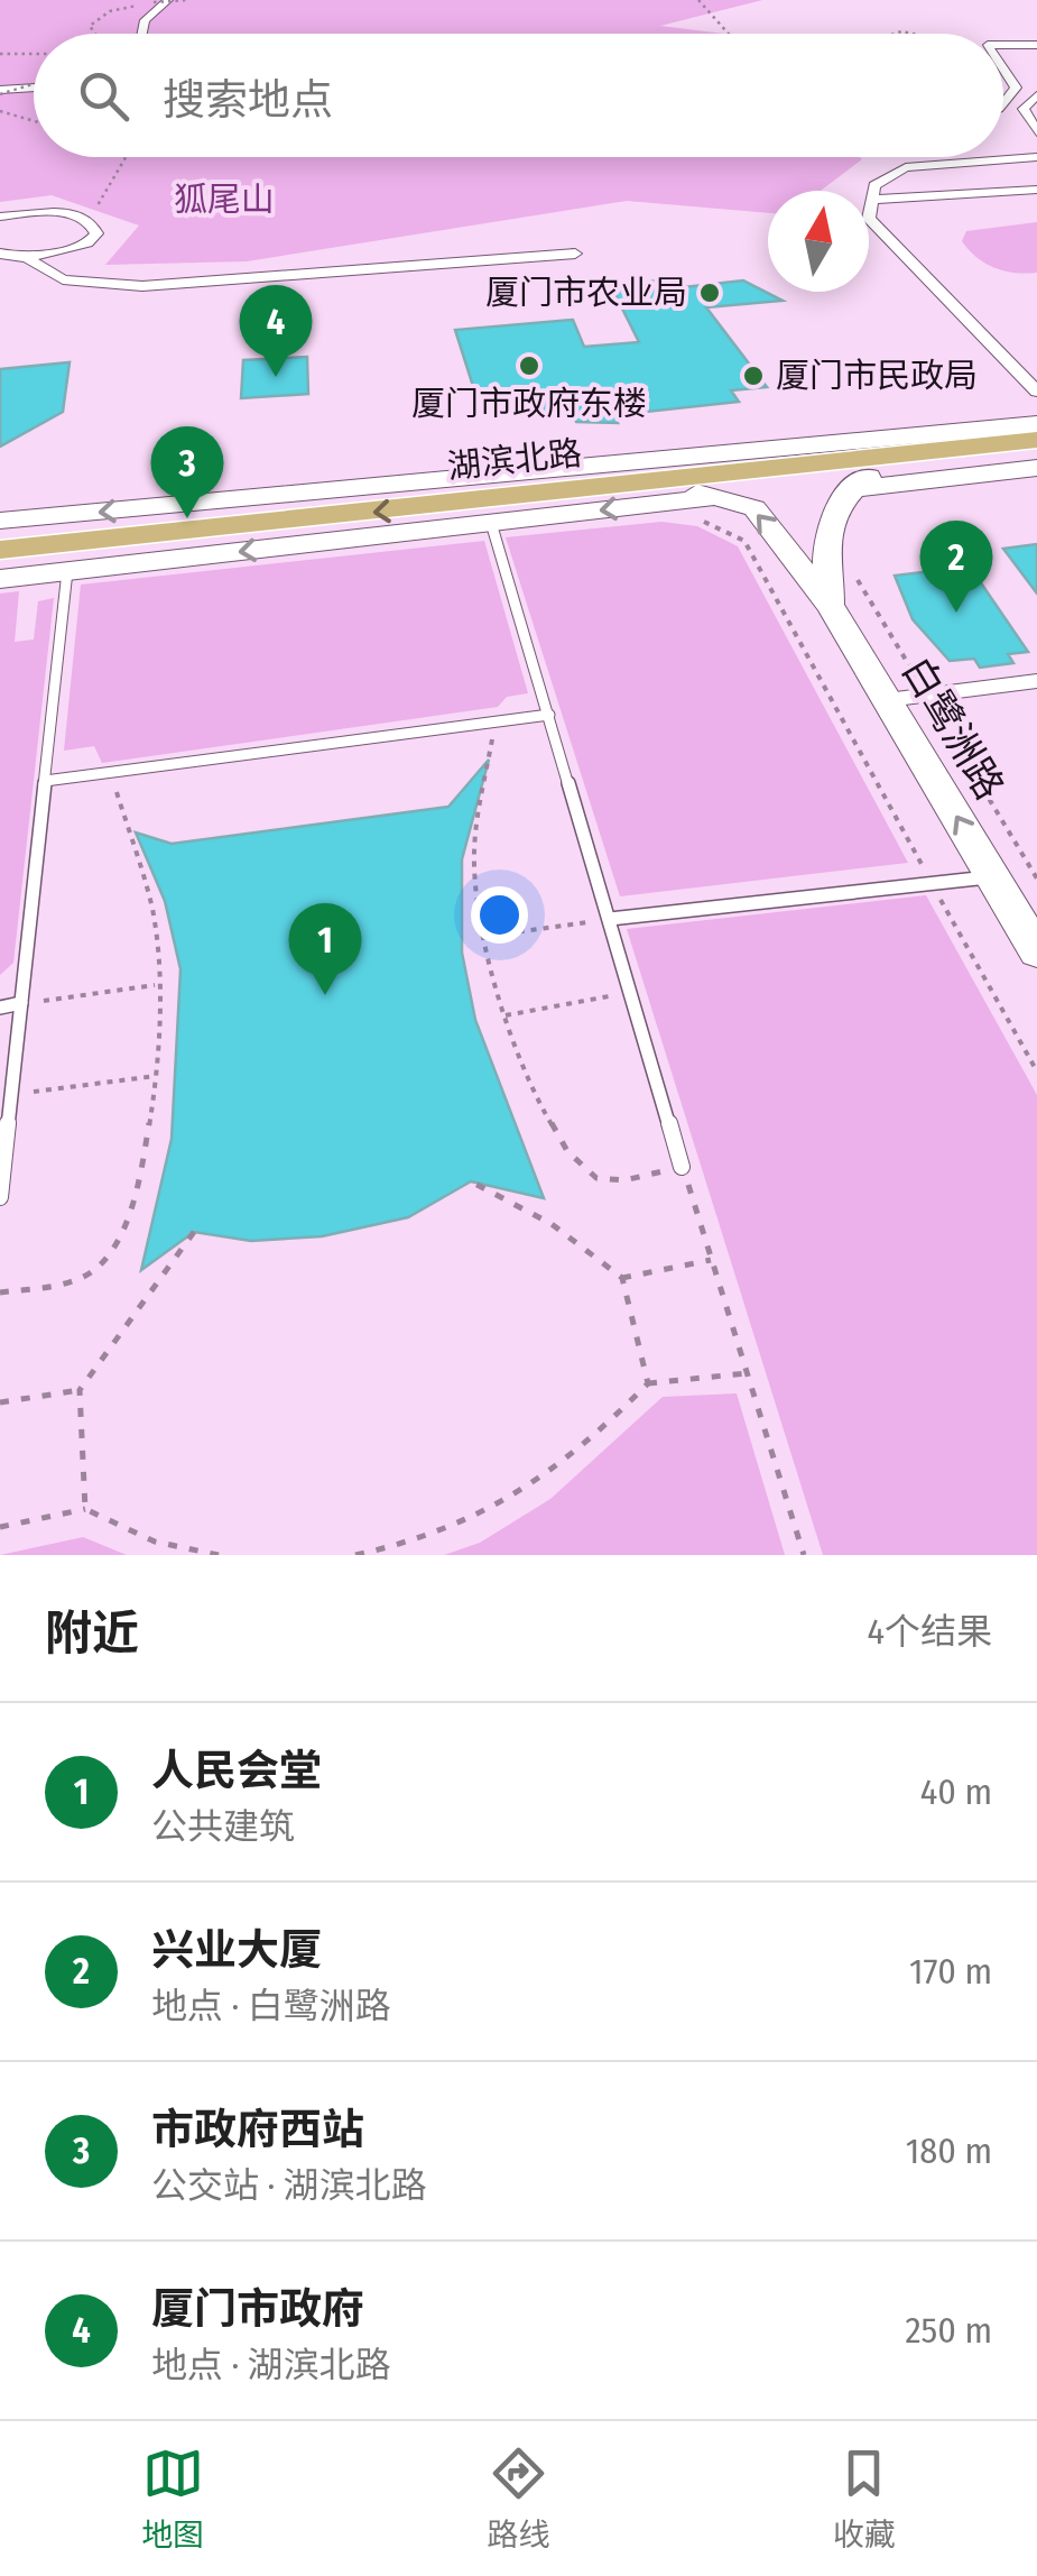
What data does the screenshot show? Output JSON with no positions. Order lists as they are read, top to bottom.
{
  "streets": {
    "main road": ["湖滨北路"],
    "street": ["白鹭洲路"]
  },
  "crossings": [
    ["湖滨北路", "白鹭洲路"]
  ],
  "one_way": ["湖滨北路"],
  "parks": ["狐尾山"],
  "places": ["厦门市农业局", "厦门市政府东楼", "厦门市民政局"],
  "north": "top",
  "page": {
    "search": "搜索地点",
    "pins": [
      "4",
      "3",
      "2",
      "1"
    ],
    "heading": ["附近", "4个结果"],
    "list": [
      {
        "mark": "1",
        "name": "人民会堂",
        "note": "公共建筑",
        "value": "40 m"
      },
      {
        "mark": "2",
        "name": "兴业大厦",
        "note": "地点 · 白鹭洲路",
        "value": "170 m"
      },
      {
        "mark": "3",
        "name": "市政府西站",
        "note": "公交站 · 湖滨北路",
        "value": "180 m"
      },
      {
        "mark": "4",
        "name": "厦门市政府",
        "note": "地点 · 湖滨北路",
        "value": "250 m"
      }
    ],
    "nav": ["地图", "路线", "收藏"]
  }
}
